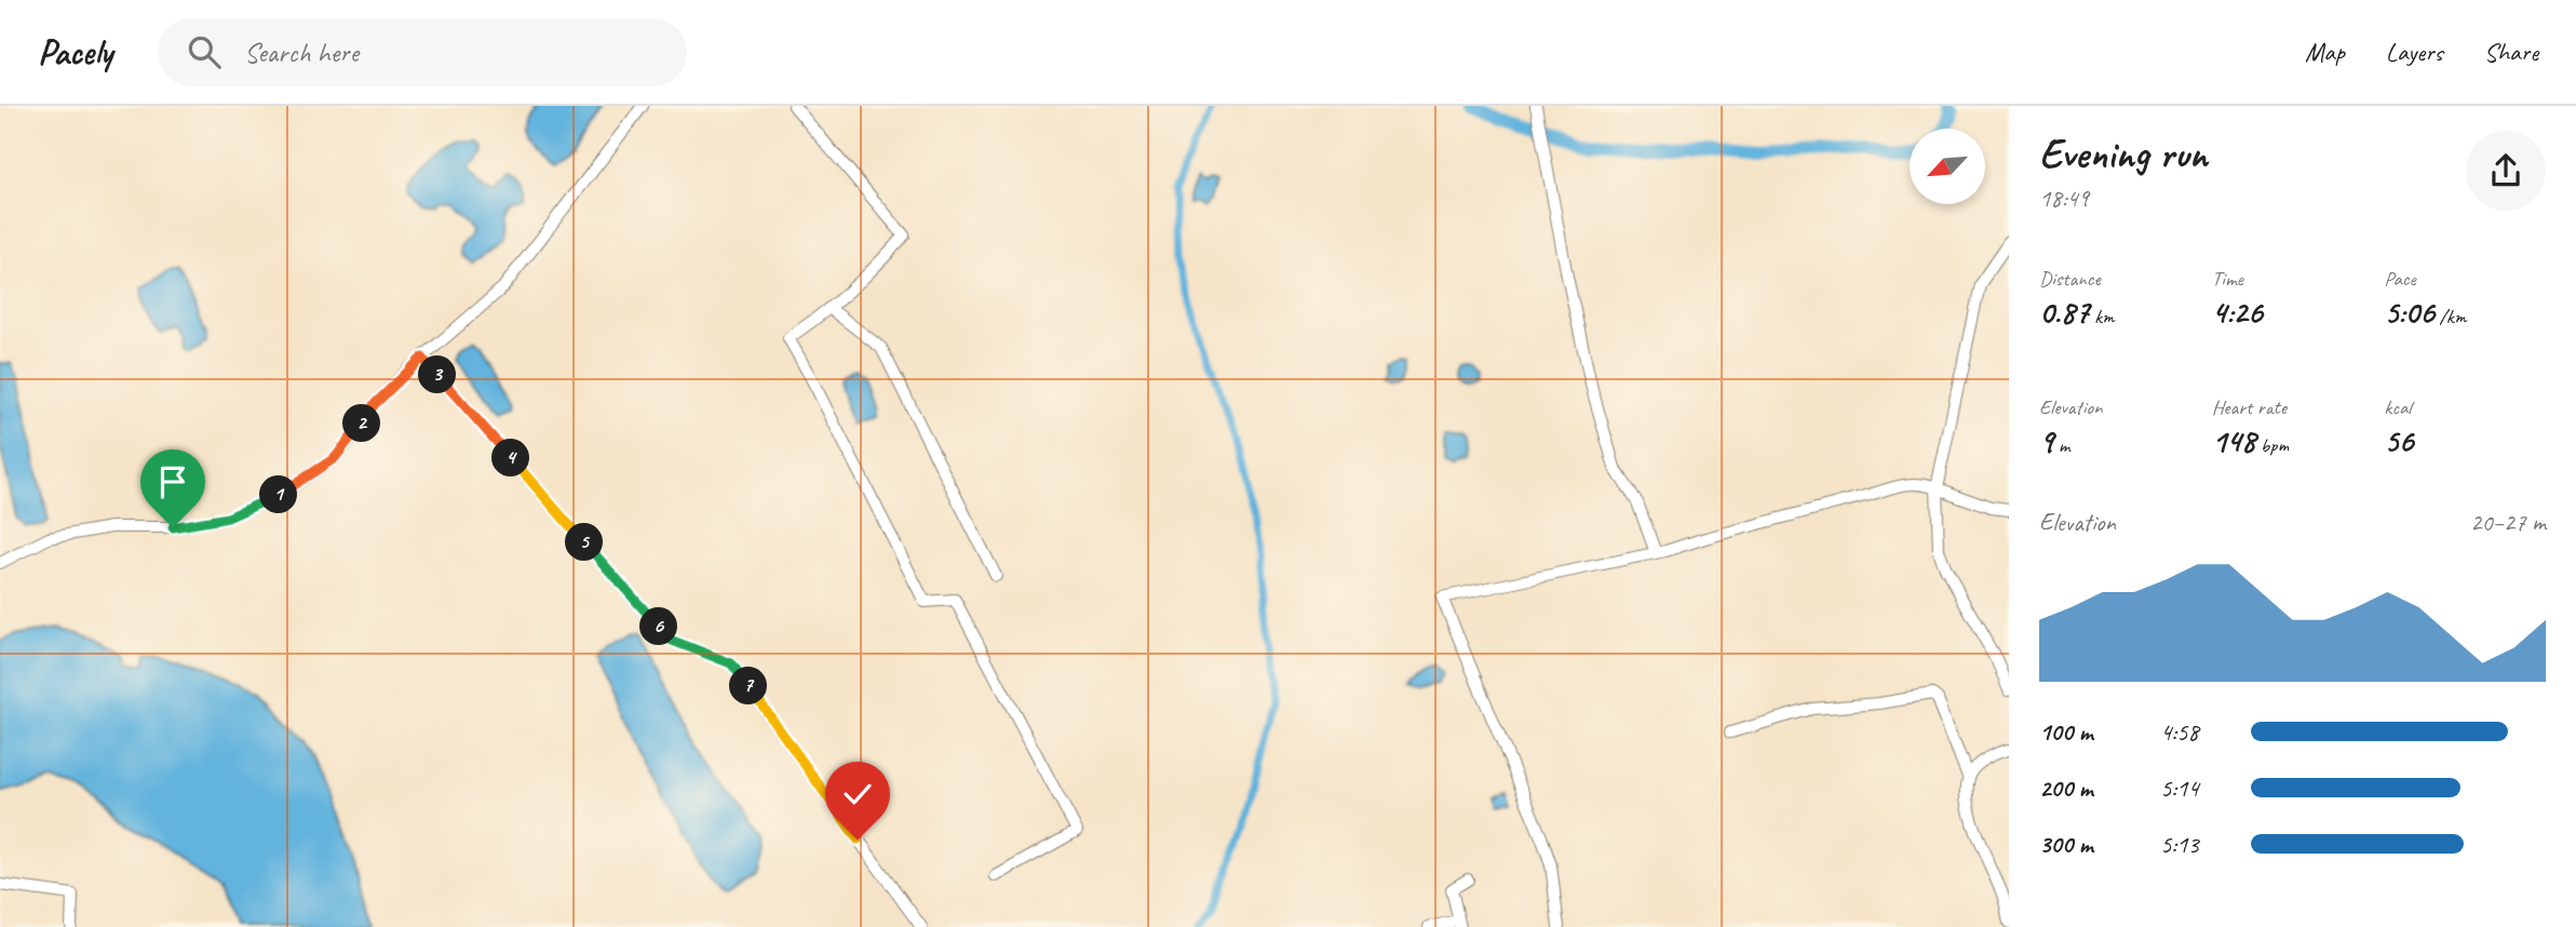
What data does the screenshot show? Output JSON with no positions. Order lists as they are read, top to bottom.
{
  "north": "bottom left",
  "page": {
    "header": "Pacely",
    "search": "Search here",
    "nav": ["Map", "Layers", "Share"],
    "heading": ["Evening run", "18:49"],
    "stats": [
      ["Distance", "0.87 km"],
      ["Time", "4:26"],
      ["Pace", "5:06 /km"],
      ["Elevation", "9 m"],
      ["Heart rate", "148 bpm"],
      ["kcal", "56"]
    ],
    "pins": [
      "3",
      "2",
      "4",
      "1",
      "5",
      "6",
      "7"
    ],
    "chart": ["Elevation", "20–27 m"],
    "list": [
      {
        "name": "100 m",
        "note": "4:58"
      },
      {
        "name": "200 m",
        "note": "5:14"
      },
      {
        "name": "300 m",
        "note": "5:13"
      }
    ]
  }
}
